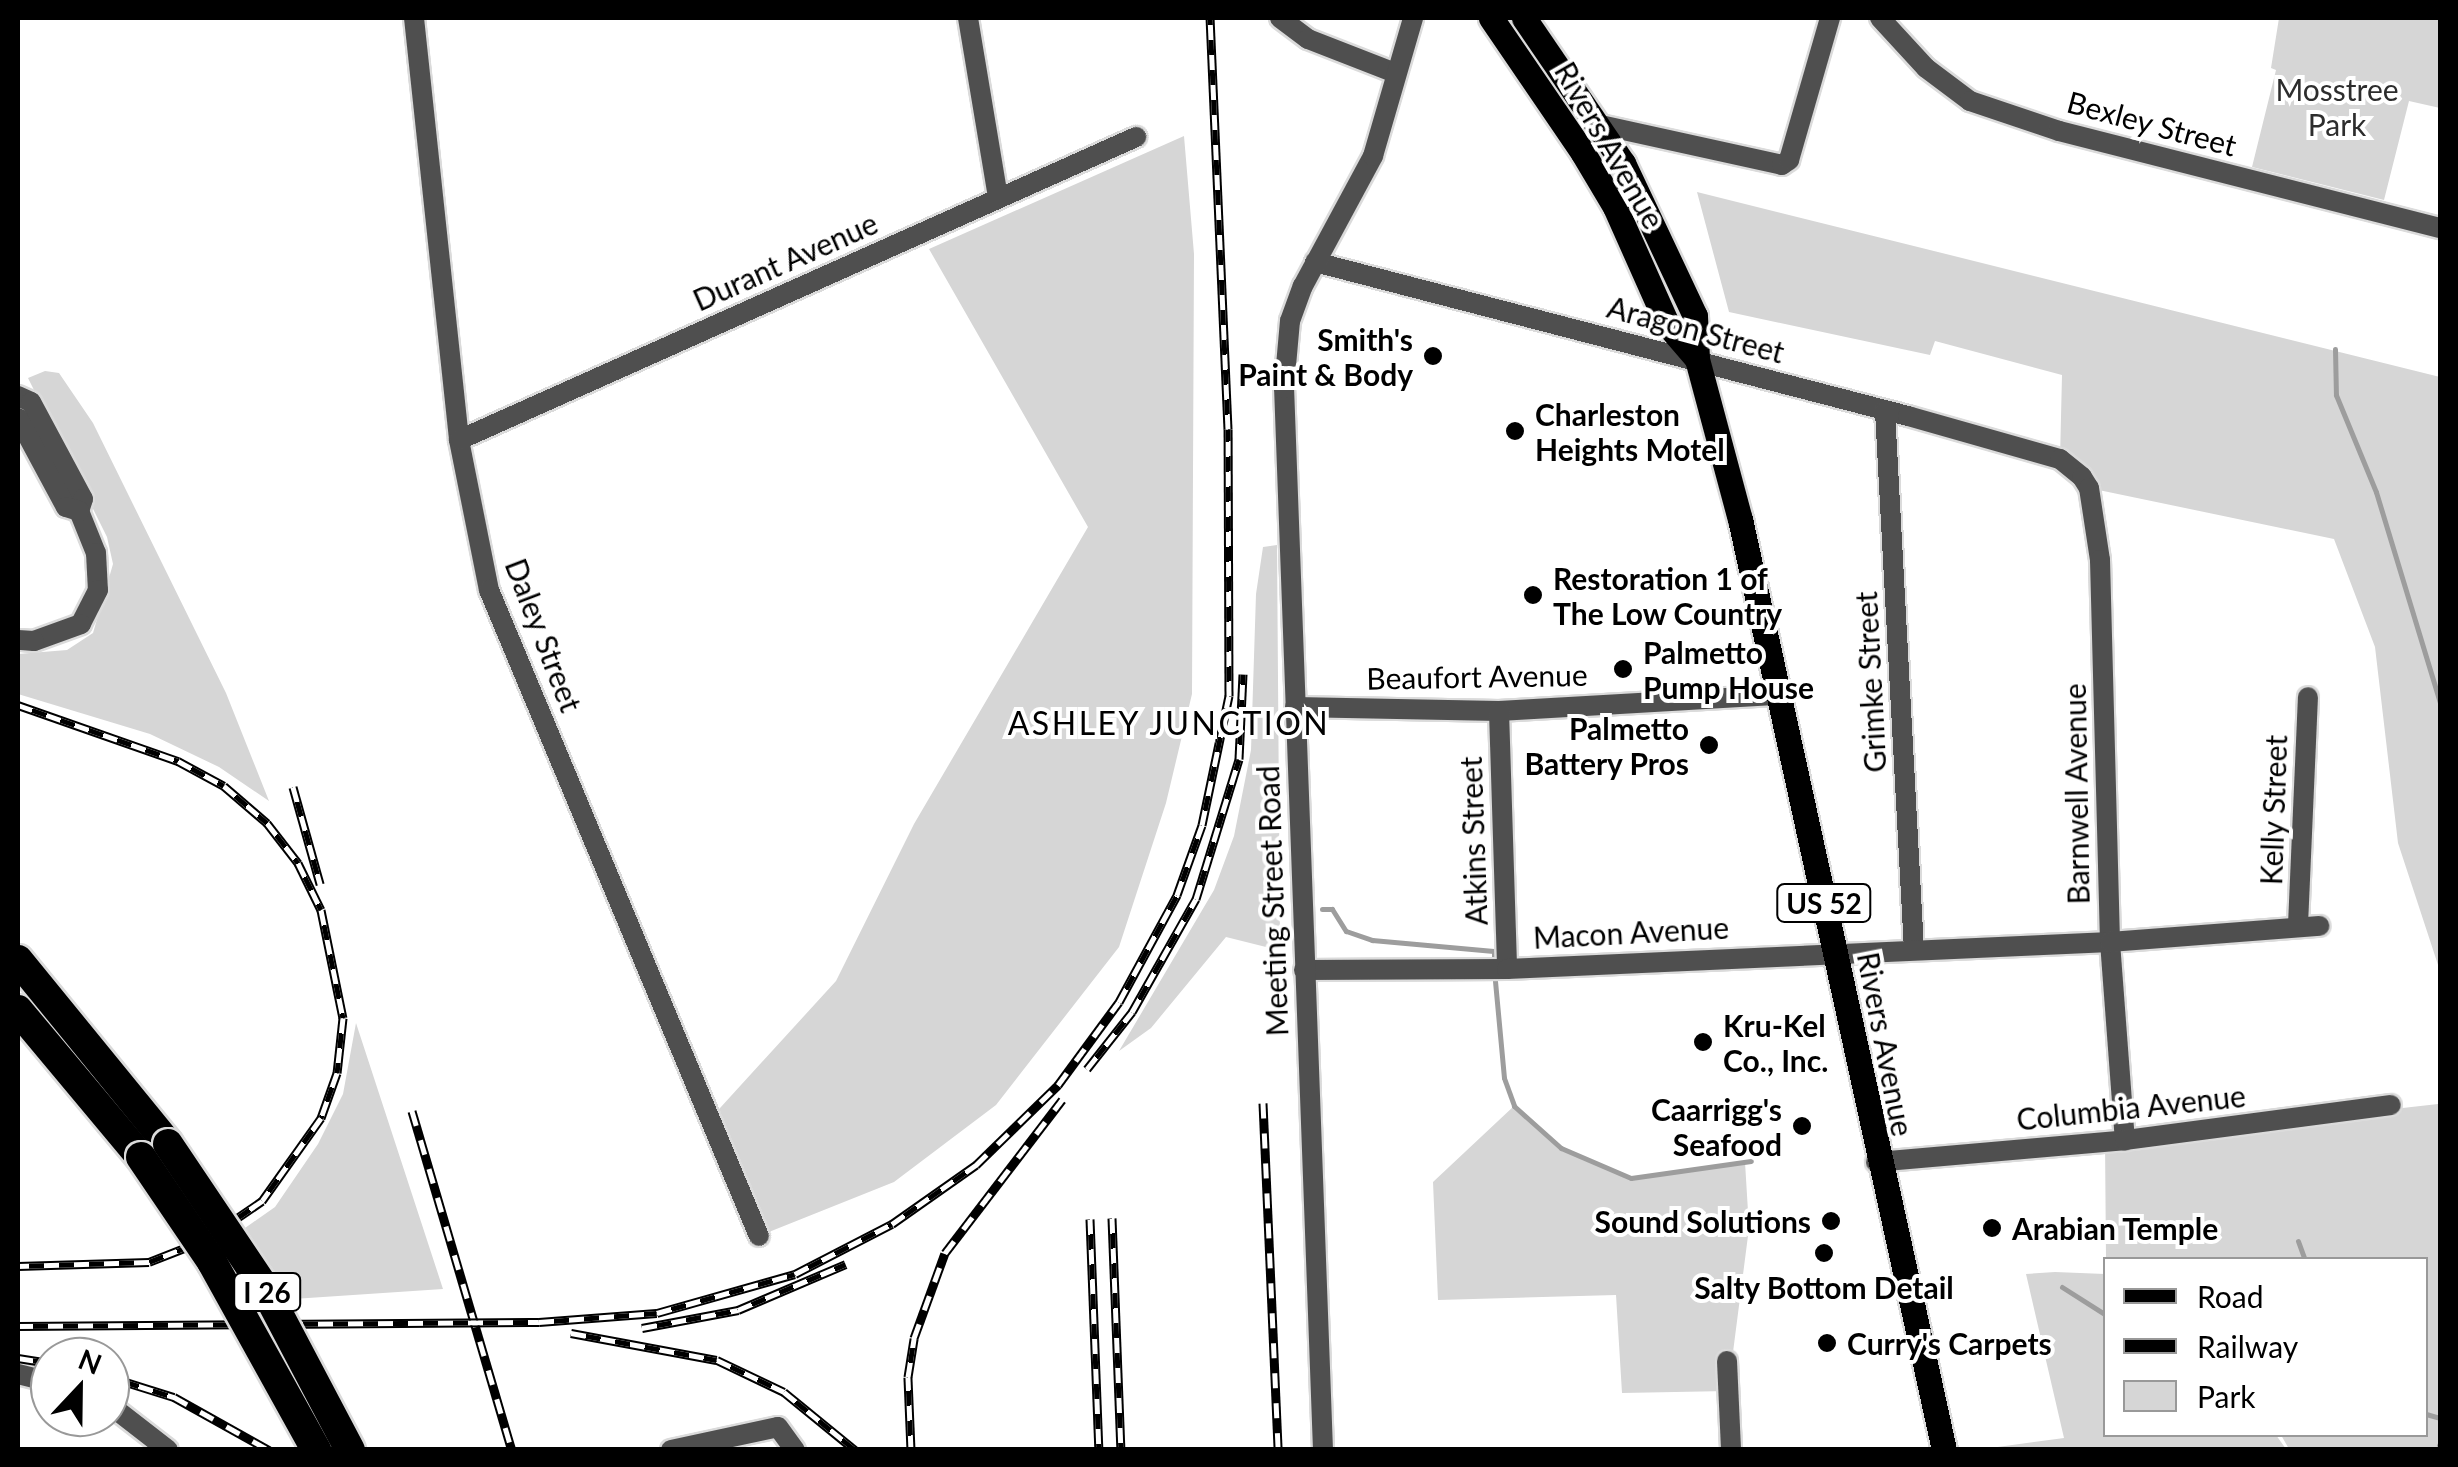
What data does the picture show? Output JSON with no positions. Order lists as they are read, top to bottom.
{
  "streets": {
    "highway": ["I 26"],
    "main road": ["Rivers Avenue", "US 52"],
    "street": [
      "Bexley Street",
      "Durant Avenue",
      "Aragon Street",
      "Daley Street",
      "Beaufort Avenue",
      "Grimke Street",
      "Barnwell Avenue",
      "Kelly Street",
      "Atkins Street",
      "Meeting Street Road",
      "Macon Avenue",
      "Columbia Avenue"
    ]
  },
  "crossings": [
    ["Rivers Avenue", "Aragon Street"],
    ["Rivers Avenue", "Beaufort Avenue"],
    ["Rivers Avenue", "Macon Avenue"],
    ["Rivers Avenue", "Columbia Avenue"],
    ["Durant Avenue", "Daley Street"],
    ["Aragon Street", "Grimke Street"],
    ["Aragon Street", "Barnwell Avenue"],
    ["Aragon Street", "Meeting Street Road"],
    ["Beaufort Avenue", "Atkins Street"],
    ["Beaufort Avenue", "Meeting Street Road"],
    ["Grimke Street", "Macon Avenue"],
    ["Barnwell Avenue", "Macon Avenue"],
    ["Barnwell Avenue", "Columbia Avenue"],
    ["Kelly Street", "Macon Avenue"],
    ["Atkins Street", "Macon Avenue"],
    ["Meeting Street Road", "Macon Avenue"]
  ],
  "districts": ["ASHLEY JUNCTION"],
  "parks": ["Mosstree Park"],
  "places": [
    "Smith's Paint & Body",
    "Charleston Heights Motel",
    "Restoration 1 of The Low Country",
    "Palmetto Pump House",
    "Palmetto Battery Pros",
    "Kru-Kel Co., Inc.",
    "Caarrigg's Seafood",
    "Sound Solutions",
    "Arabian Temple",
    "Salty Bottom Detail",
    "Curry's Carpets"
  ],
  "legend": ["Road", "Railway", "Park"],
  "north": "top"
}
